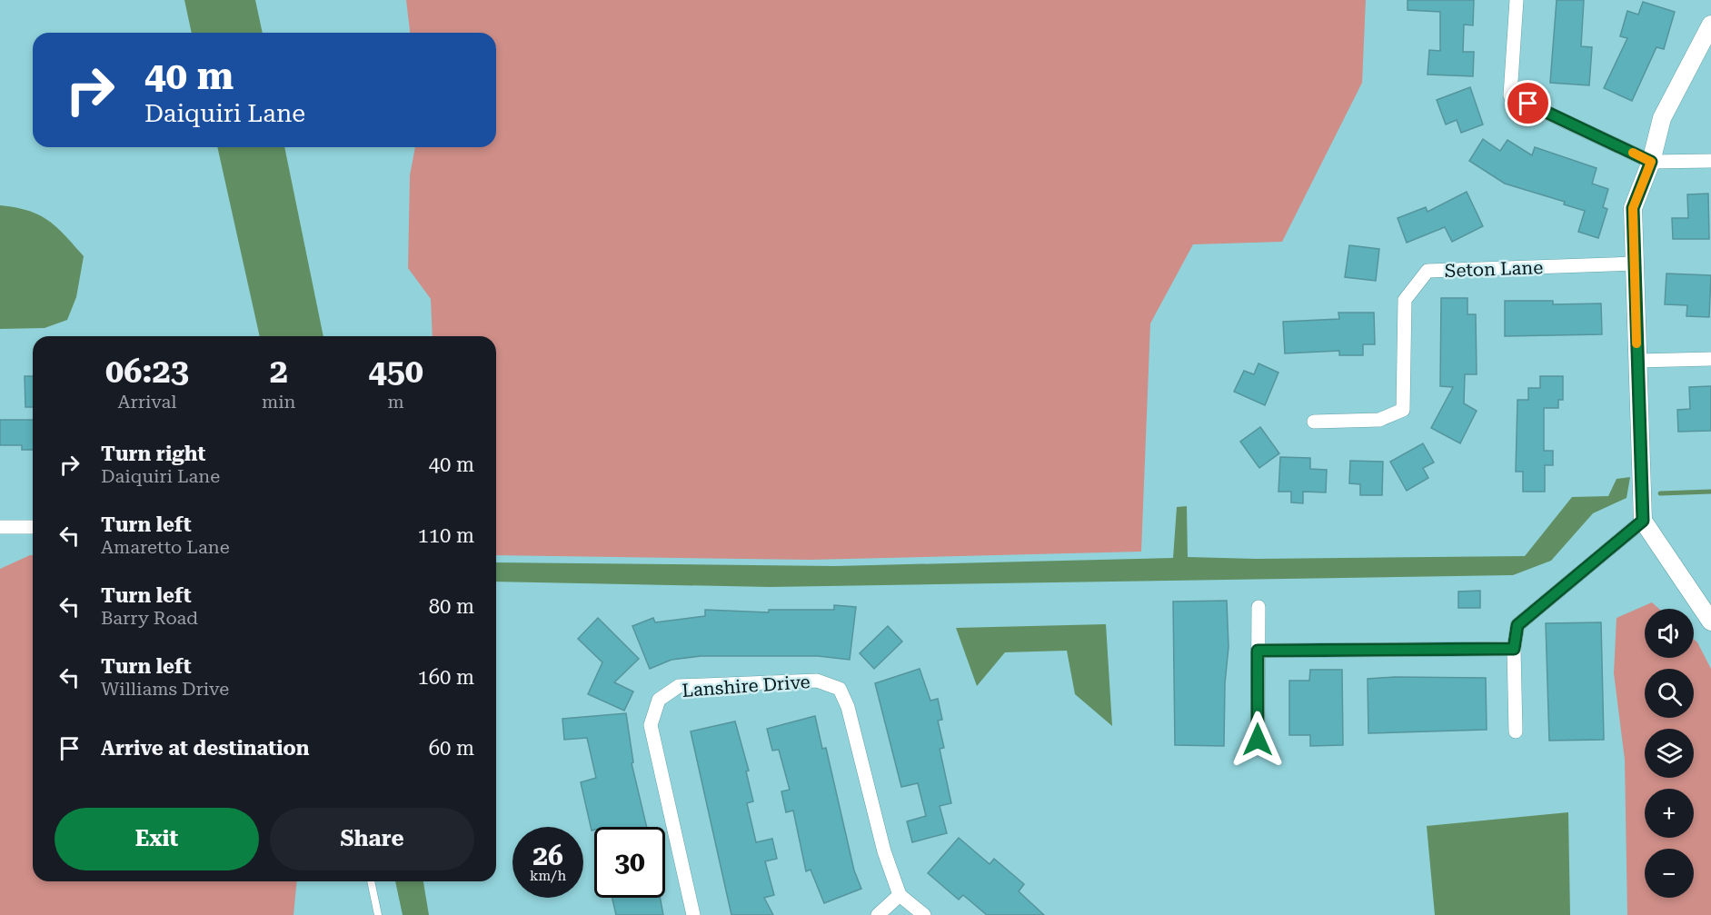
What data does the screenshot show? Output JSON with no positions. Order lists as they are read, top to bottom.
{
  "streets": {
    "street": ["Seton Lane", "Lanshire Drive"]
  },
  "page": {
    "turn": ["40 m", "Daiquiri Lane"],
    "eta": [
      "06:23",
      "Arrival",
      "2",
      "min",
      "450",
      "m"
    ],
    "list": [
      {
        "name": "Turn right",
        "note": "Daiquiri Lane",
        "value": "40 m"
      },
      {
        "name": "Turn left",
        "note": "Amaretto Lane",
        "value": "110 m"
      },
      {
        "name": "Turn left",
        "note": "Barry Road",
        "value": "80 m"
      },
      {
        "name": "Turn left",
        "note": "Williams Drive",
        "value": "160 m"
      },
      {
        "name": "Arrive at destination",
        "value": "60 m"
      }
    ],
    "map_buttons": ["+", "−"],
    "buttons": ["Exit", "Share"],
    "speed": "26 km/h",
    "limit": "30"
  }
}
